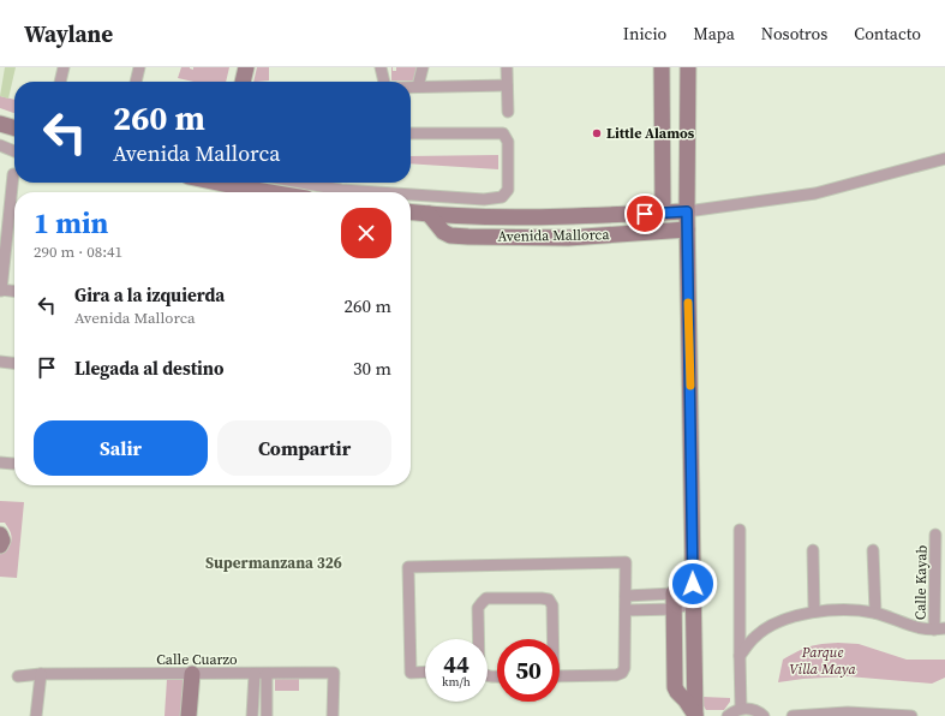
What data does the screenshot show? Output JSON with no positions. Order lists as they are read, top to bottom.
{
  "streets": {
    "main road": ["Avenida Mallorca"],
    "street": ["Calle Kayab", "Calle Cuarzo"]
  },
  "districts": ["Supermanzana 326"],
  "parks": ["Parque Villa Maya"],
  "places": ["Little Alamos"],
  "page": {
    "header": "Waylane",
    "nav": [
      "Inicio",
      "Mapa",
      "Nosotros",
      "Contacto"
    ],
    "turn": ["260 m", "Avenida Mallorca"],
    "heading": ["1 min", "290 m · 08:41"],
    "list": [
      {
        "name": "Gira a la izquierda",
        "note": "Avenida Mallorca",
        "value": "260 m"
      },
      {
        "name": "Llegada al destino",
        "value": "30 m"
      }
    ],
    "buttons": ["Salir", "Compartir"],
    "speed": "44 km/h",
    "limit": "50"
  }
}
